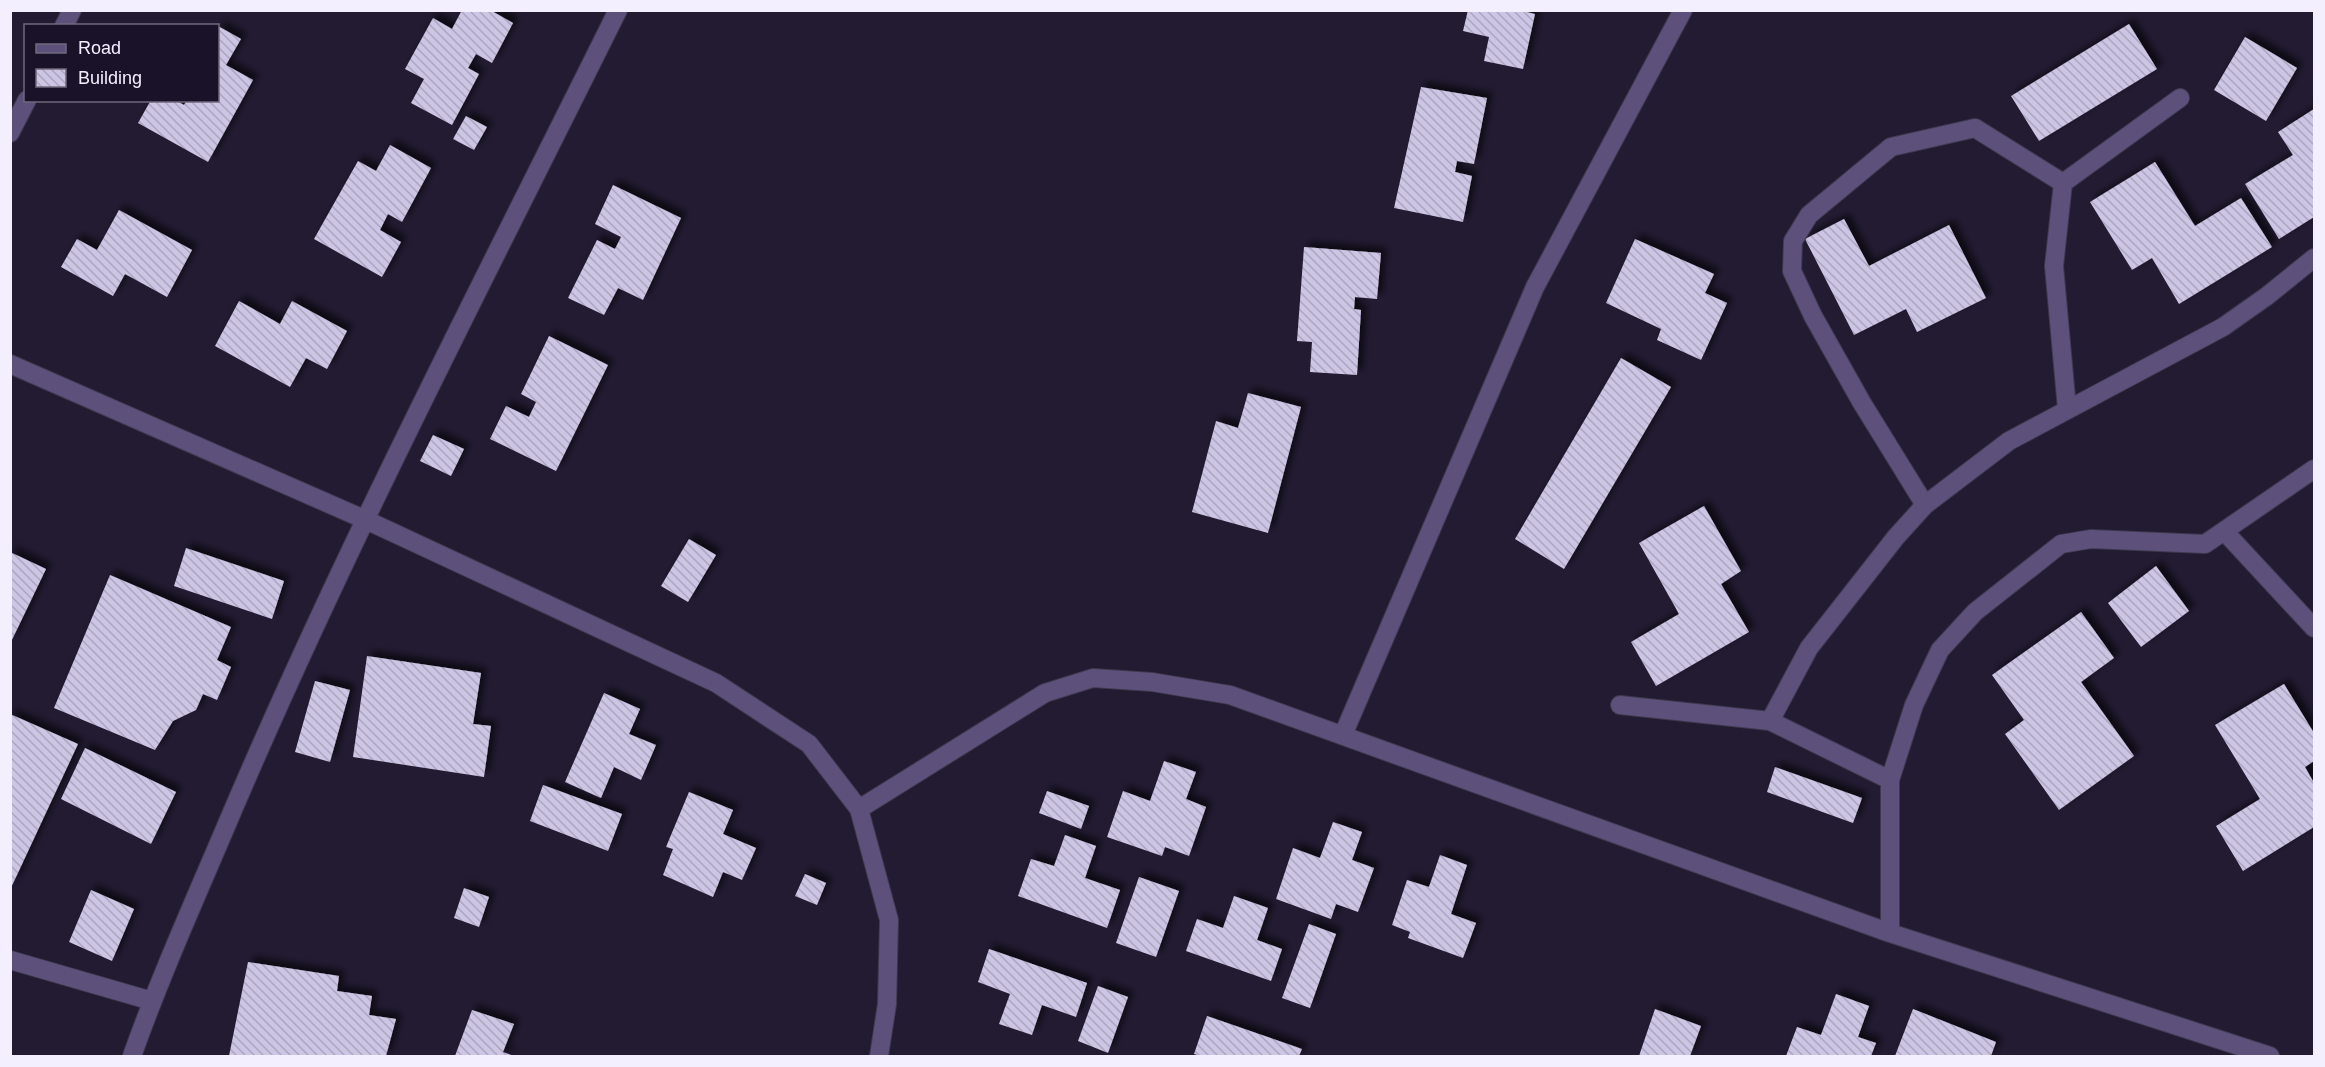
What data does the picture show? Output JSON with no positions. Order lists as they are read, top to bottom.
{
  "legend": ["Road", "Building"]
}
